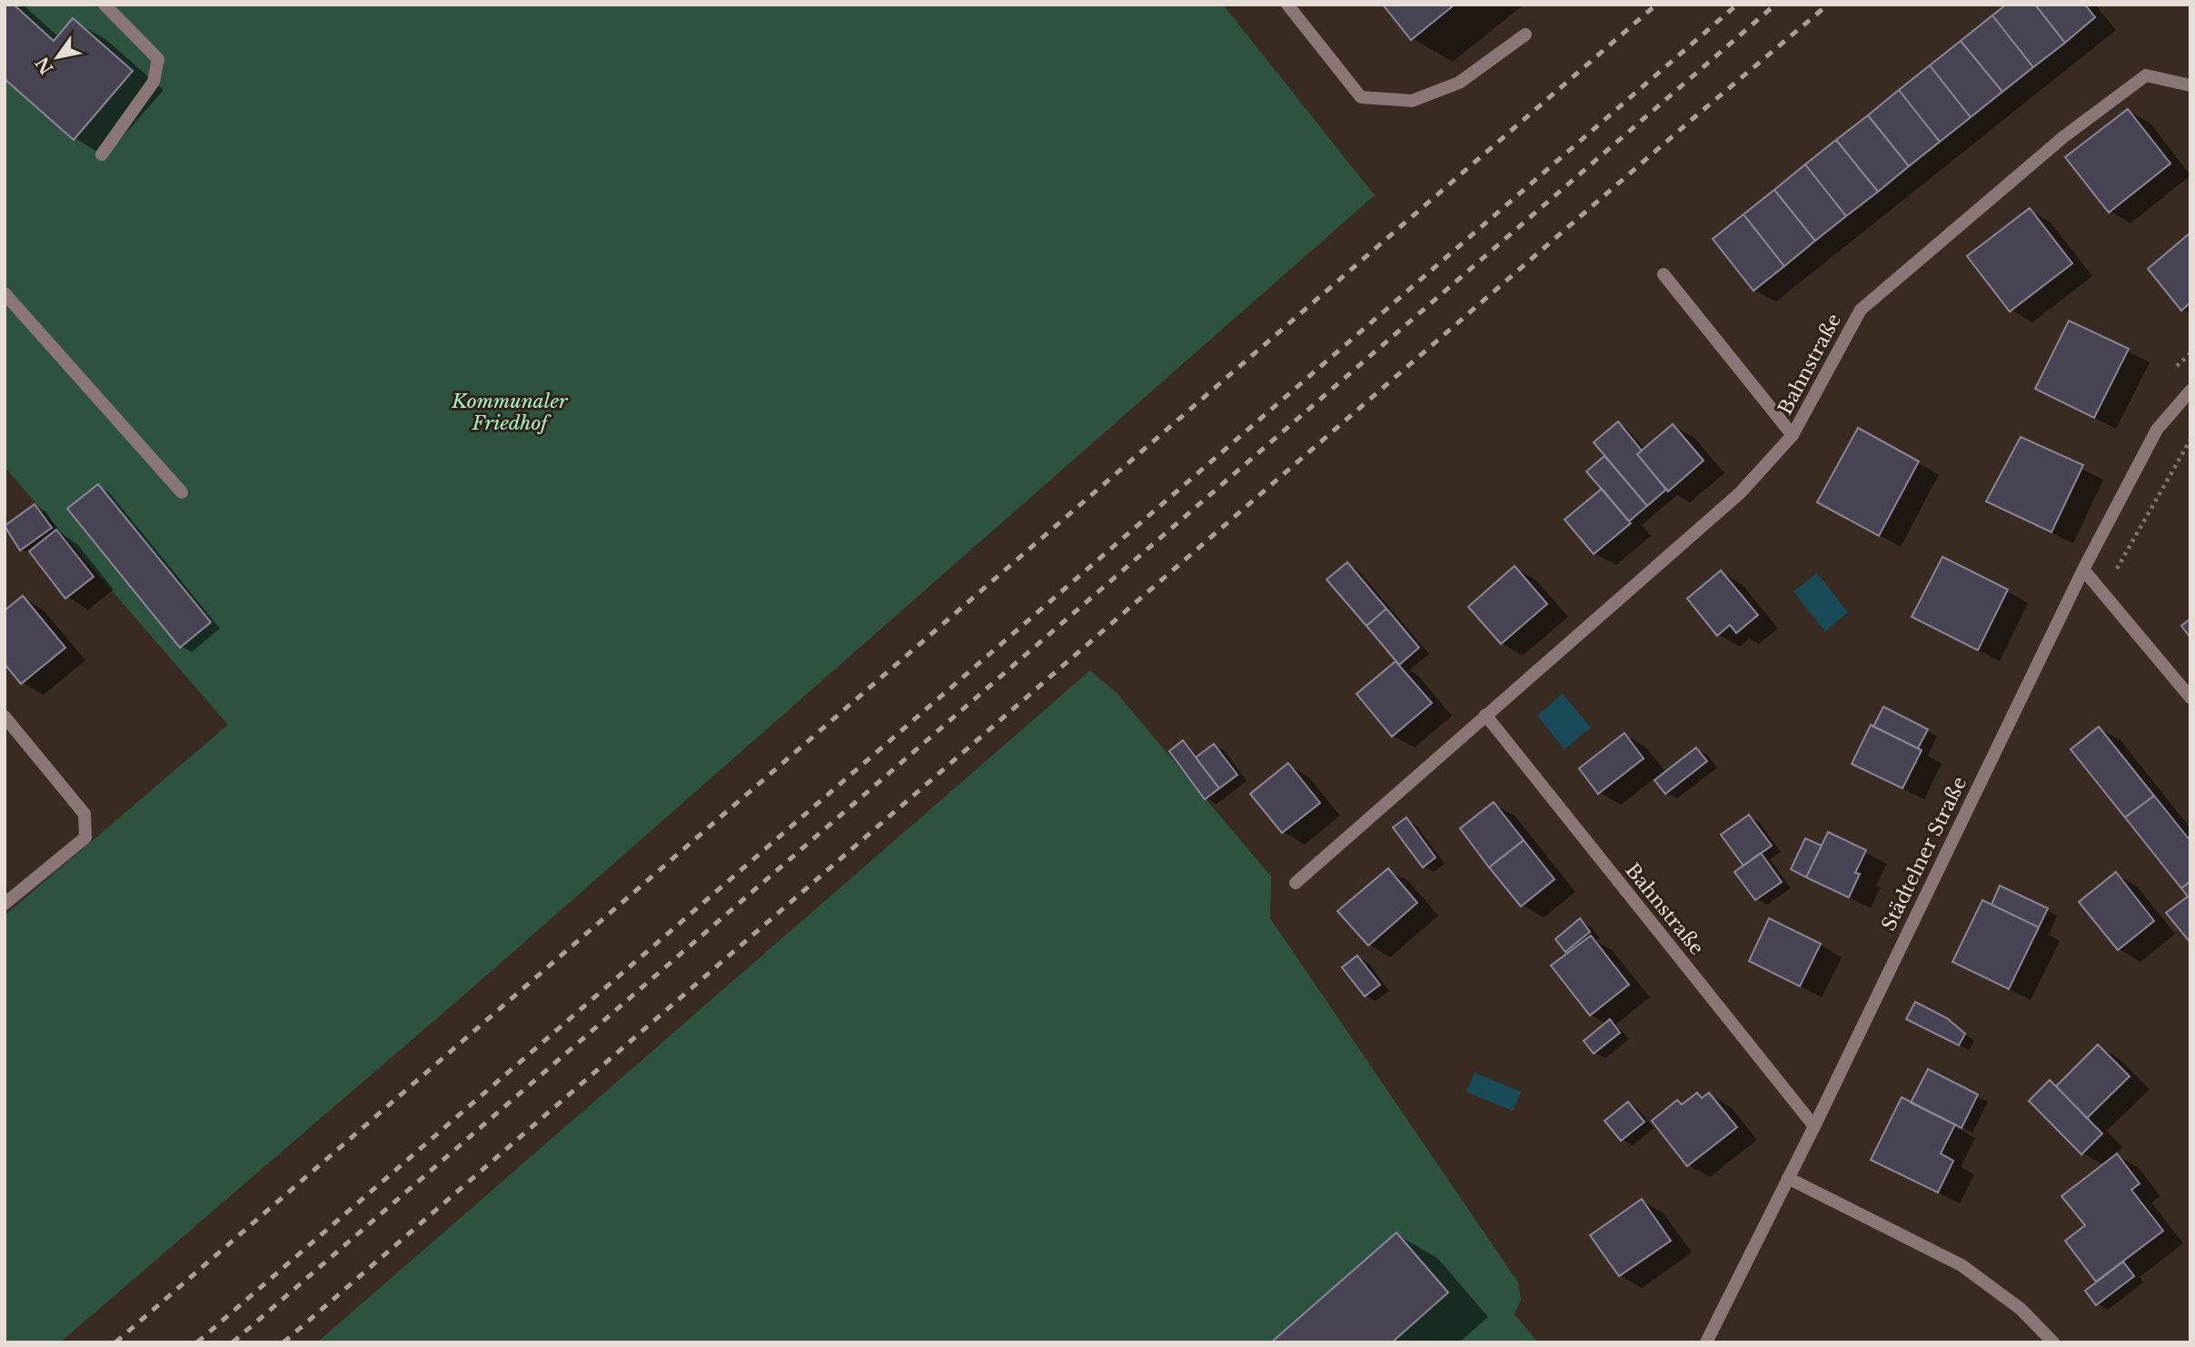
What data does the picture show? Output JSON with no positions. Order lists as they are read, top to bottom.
{
  "streets": {
    "street": ["Bahnstraße", "Städtelner Straße"]
  },
  "crossings": [
    ["Bahnstraße", "Städtelner Straße"]
  ],
  "parks": ["Kommunaler Friedhof"],
  "north": "bottom left"
}
